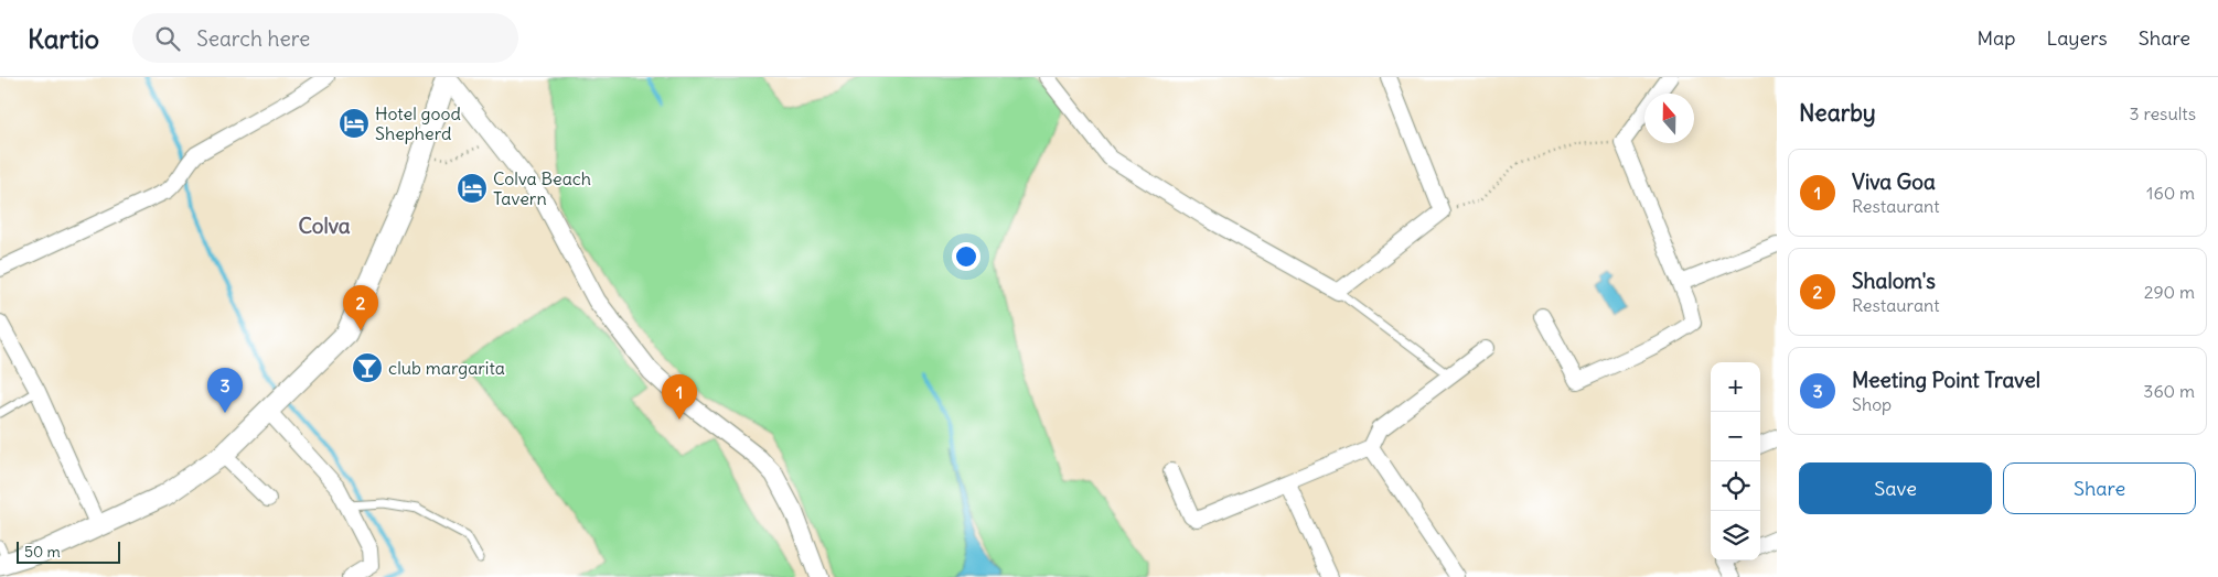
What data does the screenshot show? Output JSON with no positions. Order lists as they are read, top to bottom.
{
  "districts": ["Colva"],
  "places": {
    "hotel": ["Hotel good Shepherd", "Colva Beach Tavern"],
    "bar": ["club margarita"]
  },
  "scale_bar": "50 m",
  "north": "top",
  "page": {
    "header": "Kartio",
    "search": "Search here",
    "nav": ["Map", "Layers", "Share"],
    "heading": ["Nearby", "3 results"],
    "list": [
      {
        "mark": "1",
        "name": "Viva Goa",
        "note": "Restaurant",
        "value": "160 m"
      },
      {
        "mark": "2",
        "name": "Shalom's",
        "note": "Restaurant",
        "value": "290 m"
      },
      {
        "mark": "3",
        "name": "Meeting Point Travel",
        "note": "Shop",
        "value": "360 m"
      }
    ],
    "pins": ["2", "3", "1"],
    "map_buttons": ["+", "−"],
    "buttons": ["Save", "Share"],
    "scale": "50 m"
  }
}
